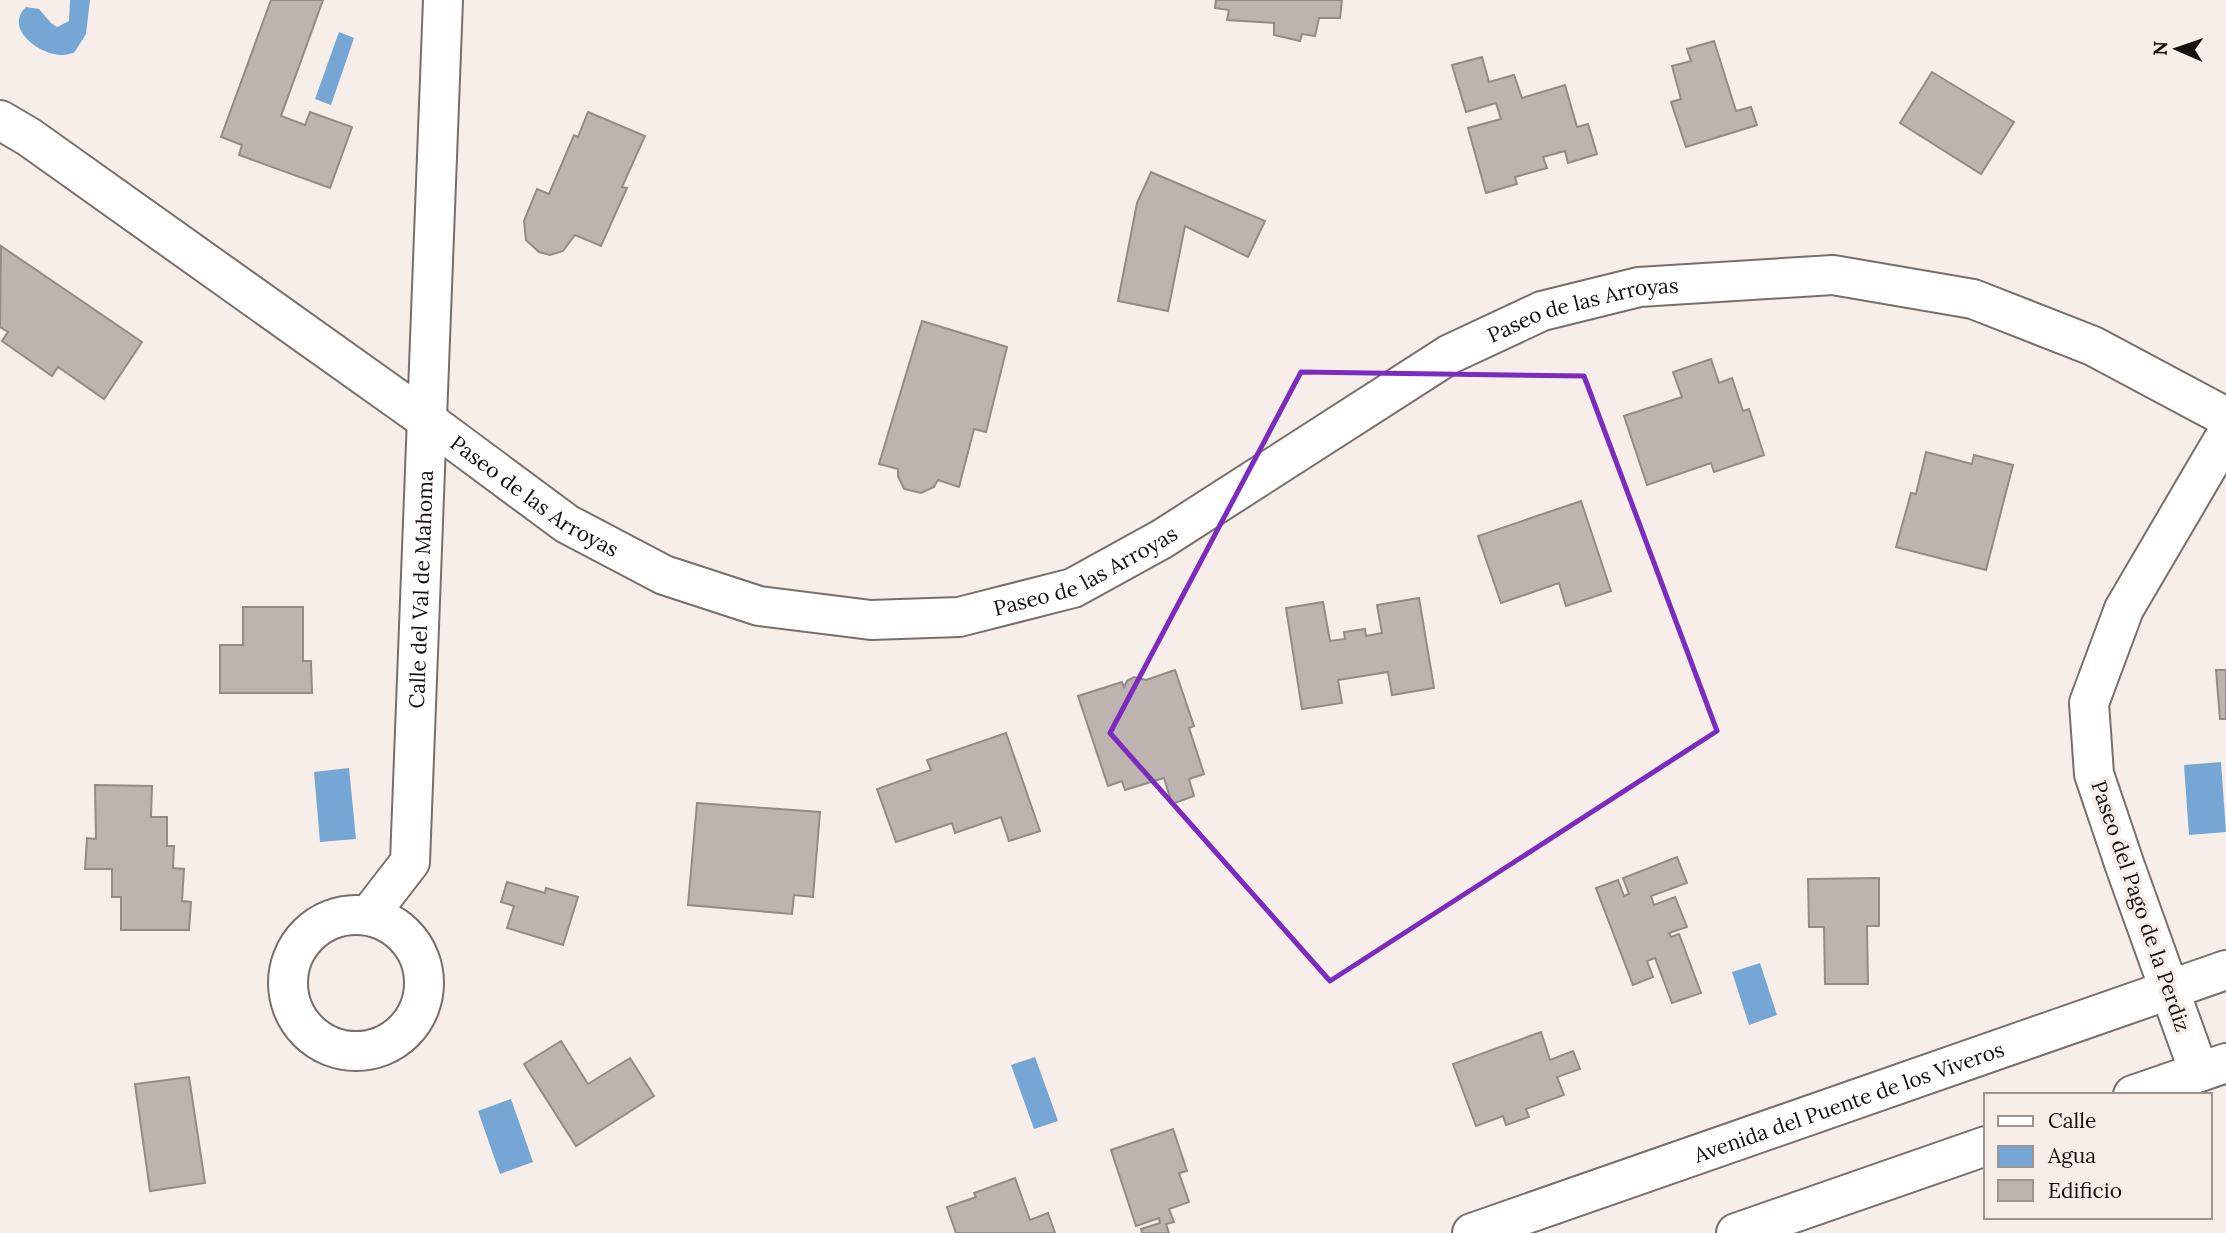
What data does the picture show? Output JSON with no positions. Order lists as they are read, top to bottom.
{
  "streets": {
    "street": [
      "Paseo de las Arroyas",
      "Calle del Val de Mahoma",
      "Paseo del Pago de la Perdiz",
      "Avenida del Puente de los Viveros"
    ]
  },
  "crossings": [
    ["Paseo de las Arroyas", "Calle del Val de Mahoma"],
    ["Paseo del Pago de la Perdiz", "Avenida del Puente de los Viveros"]
  ],
  "legend": ["Calle", "Agua", "Edificio"],
  "north": "left"
}
